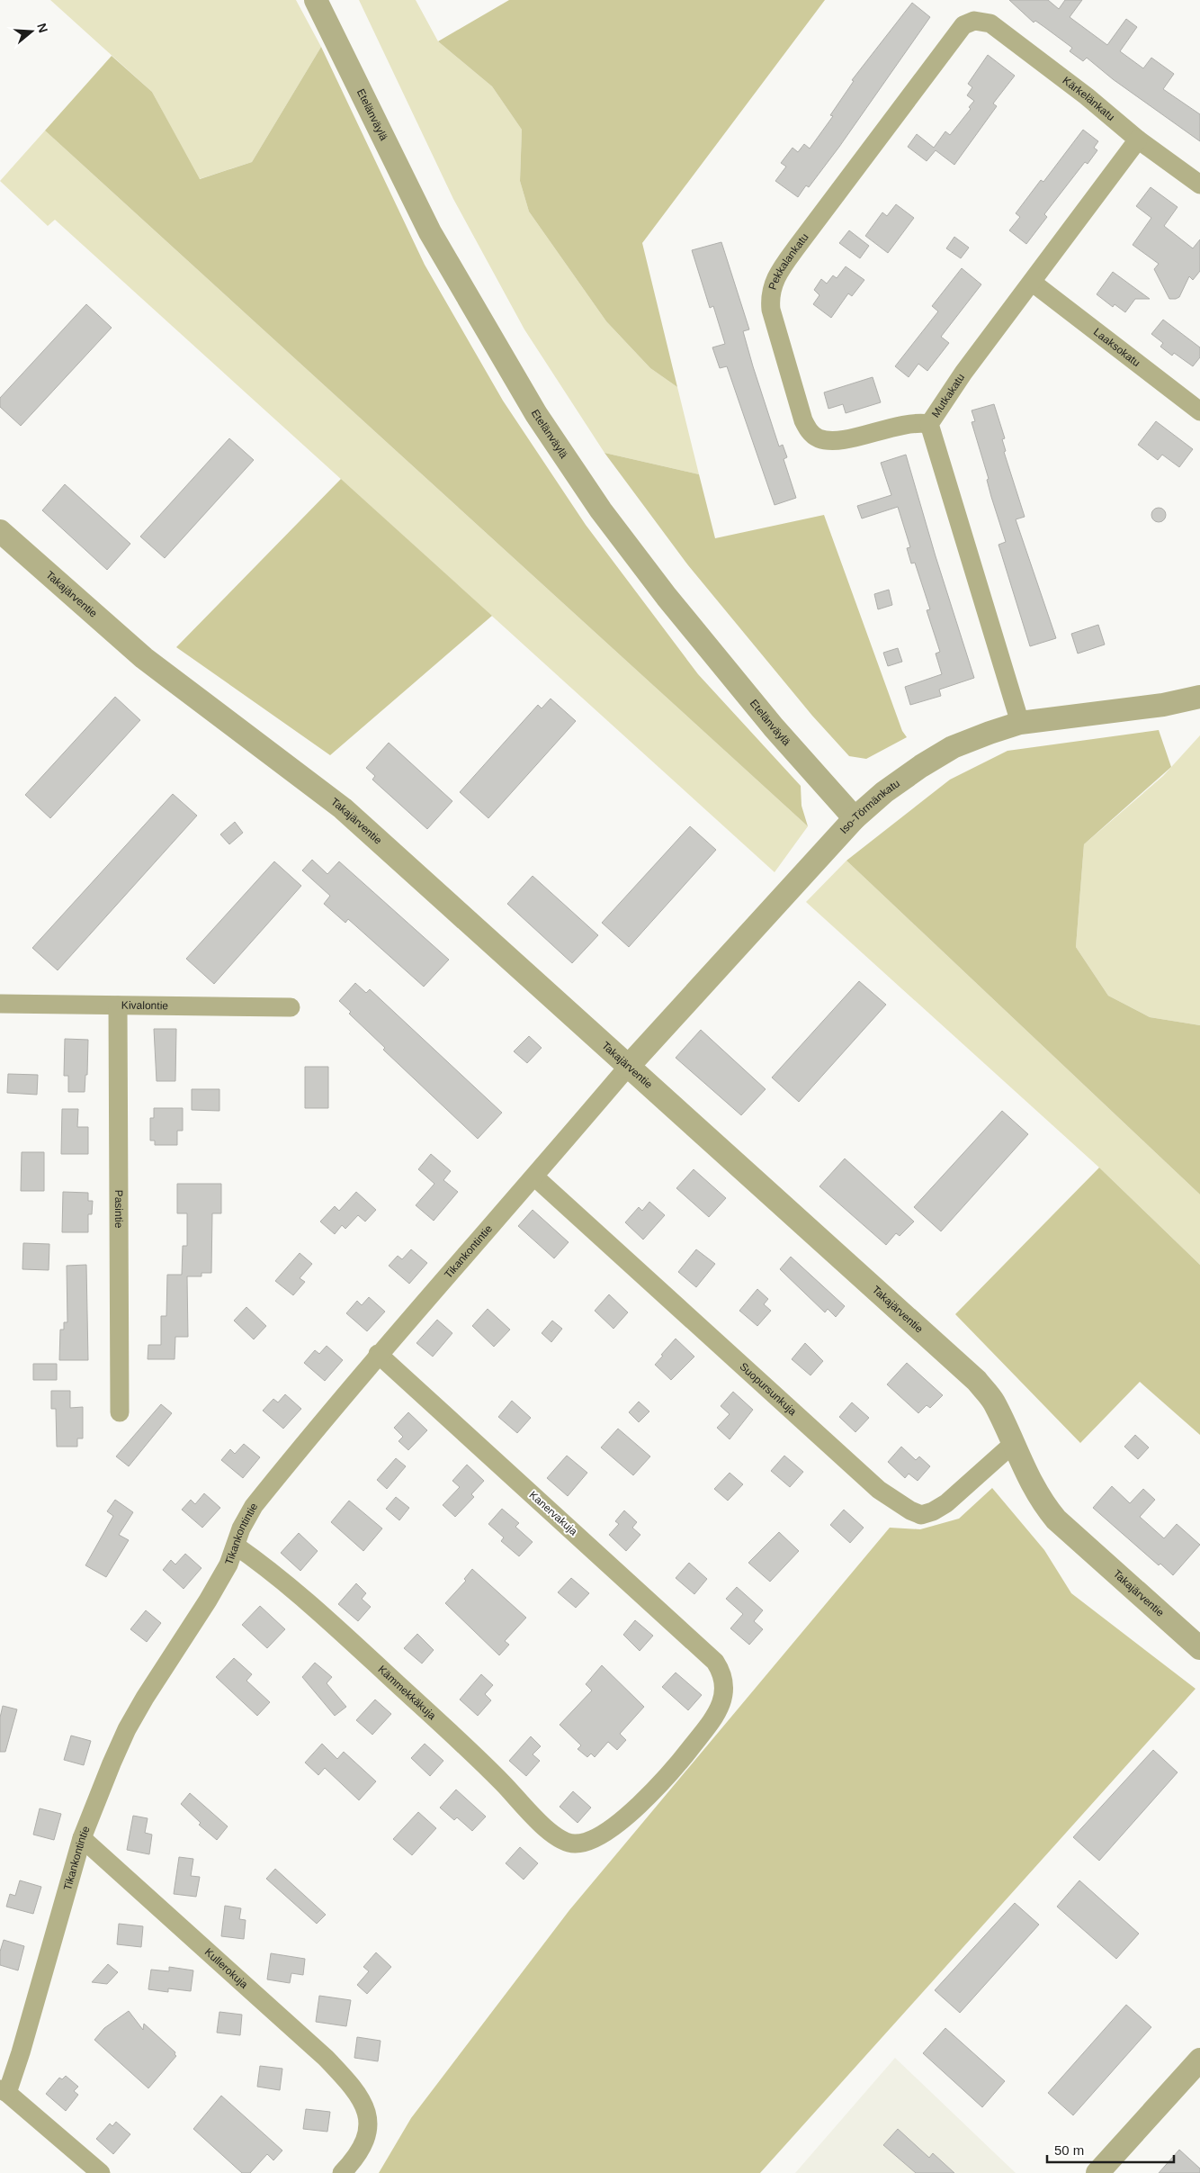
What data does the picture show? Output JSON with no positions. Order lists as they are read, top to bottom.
{
  "streets": {
    "street": [
      "Kärkelänkatu",
      "Etelänväylä",
      "Pekkalankatu",
      "Laaksokatu",
      "Mutkakatu",
      "Takajärventie",
      "Iso-Törmänkatu",
      "Kivalontie",
      "Pasintie",
      "Tikankontintie",
      "Suopursunkuja",
      "Kanervakuja",
      "Kämmekkäkuja",
      "Kullerokuja"
    ]
  },
  "crossings": [
    ["Kärkelänkatu", "Pekkalankatu"],
    ["Kärkelänkatu", "Mutkakatu"],
    ["Etelänväylä", "Iso-Törmänkatu"],
    ["Pekkalankatu", "Mutkakatu"],
    ["Laaksokatu", "Mutkakatu"],
    ["Mutkakatu", "Iso-Törmänkatu"],
    ["Takajärventie", "Iso-Törmänkatu"],
    ["Takajärventie", "Tikankontintie"],
    ["Takajärventie", "Suopursunkuja"],
    ["Iso-Törmänkatu", "Tikankontintie"],
    ["Kivalontie", "Pasintie"],
    ["Tikankontintie", "Suopursunkuja"],
    ["Tikankontintie", "Kanervakuja"],
    ["Tikankontintie", "Kämmekkäkuja"],
    ["Tikankontintie", "Kullerokuja"],
    ["Kanervakuja", "Kämmekkäkuja"]
  ],
  "scale_bar": "50 m",
  "north": "right"
}
